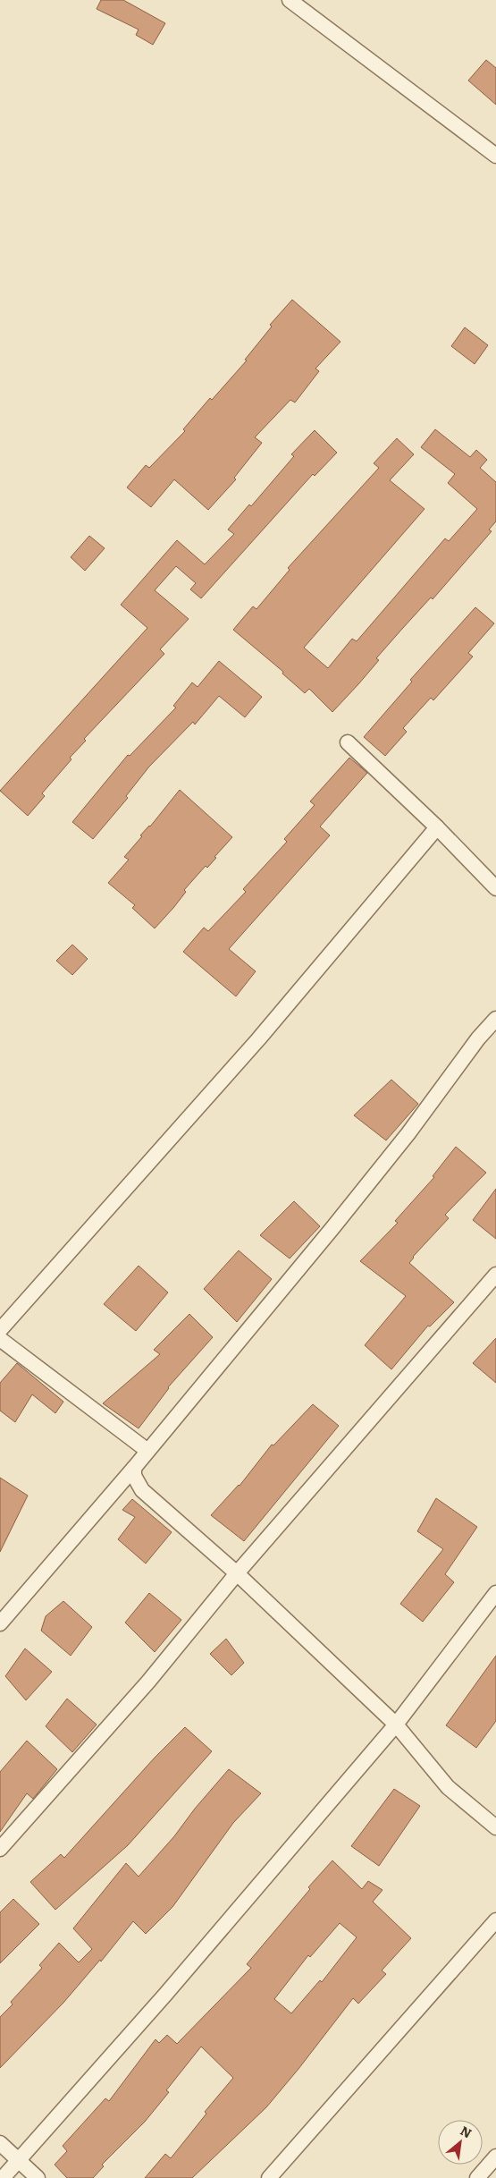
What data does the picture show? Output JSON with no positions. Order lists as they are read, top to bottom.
{
  "north": "top right"
}
